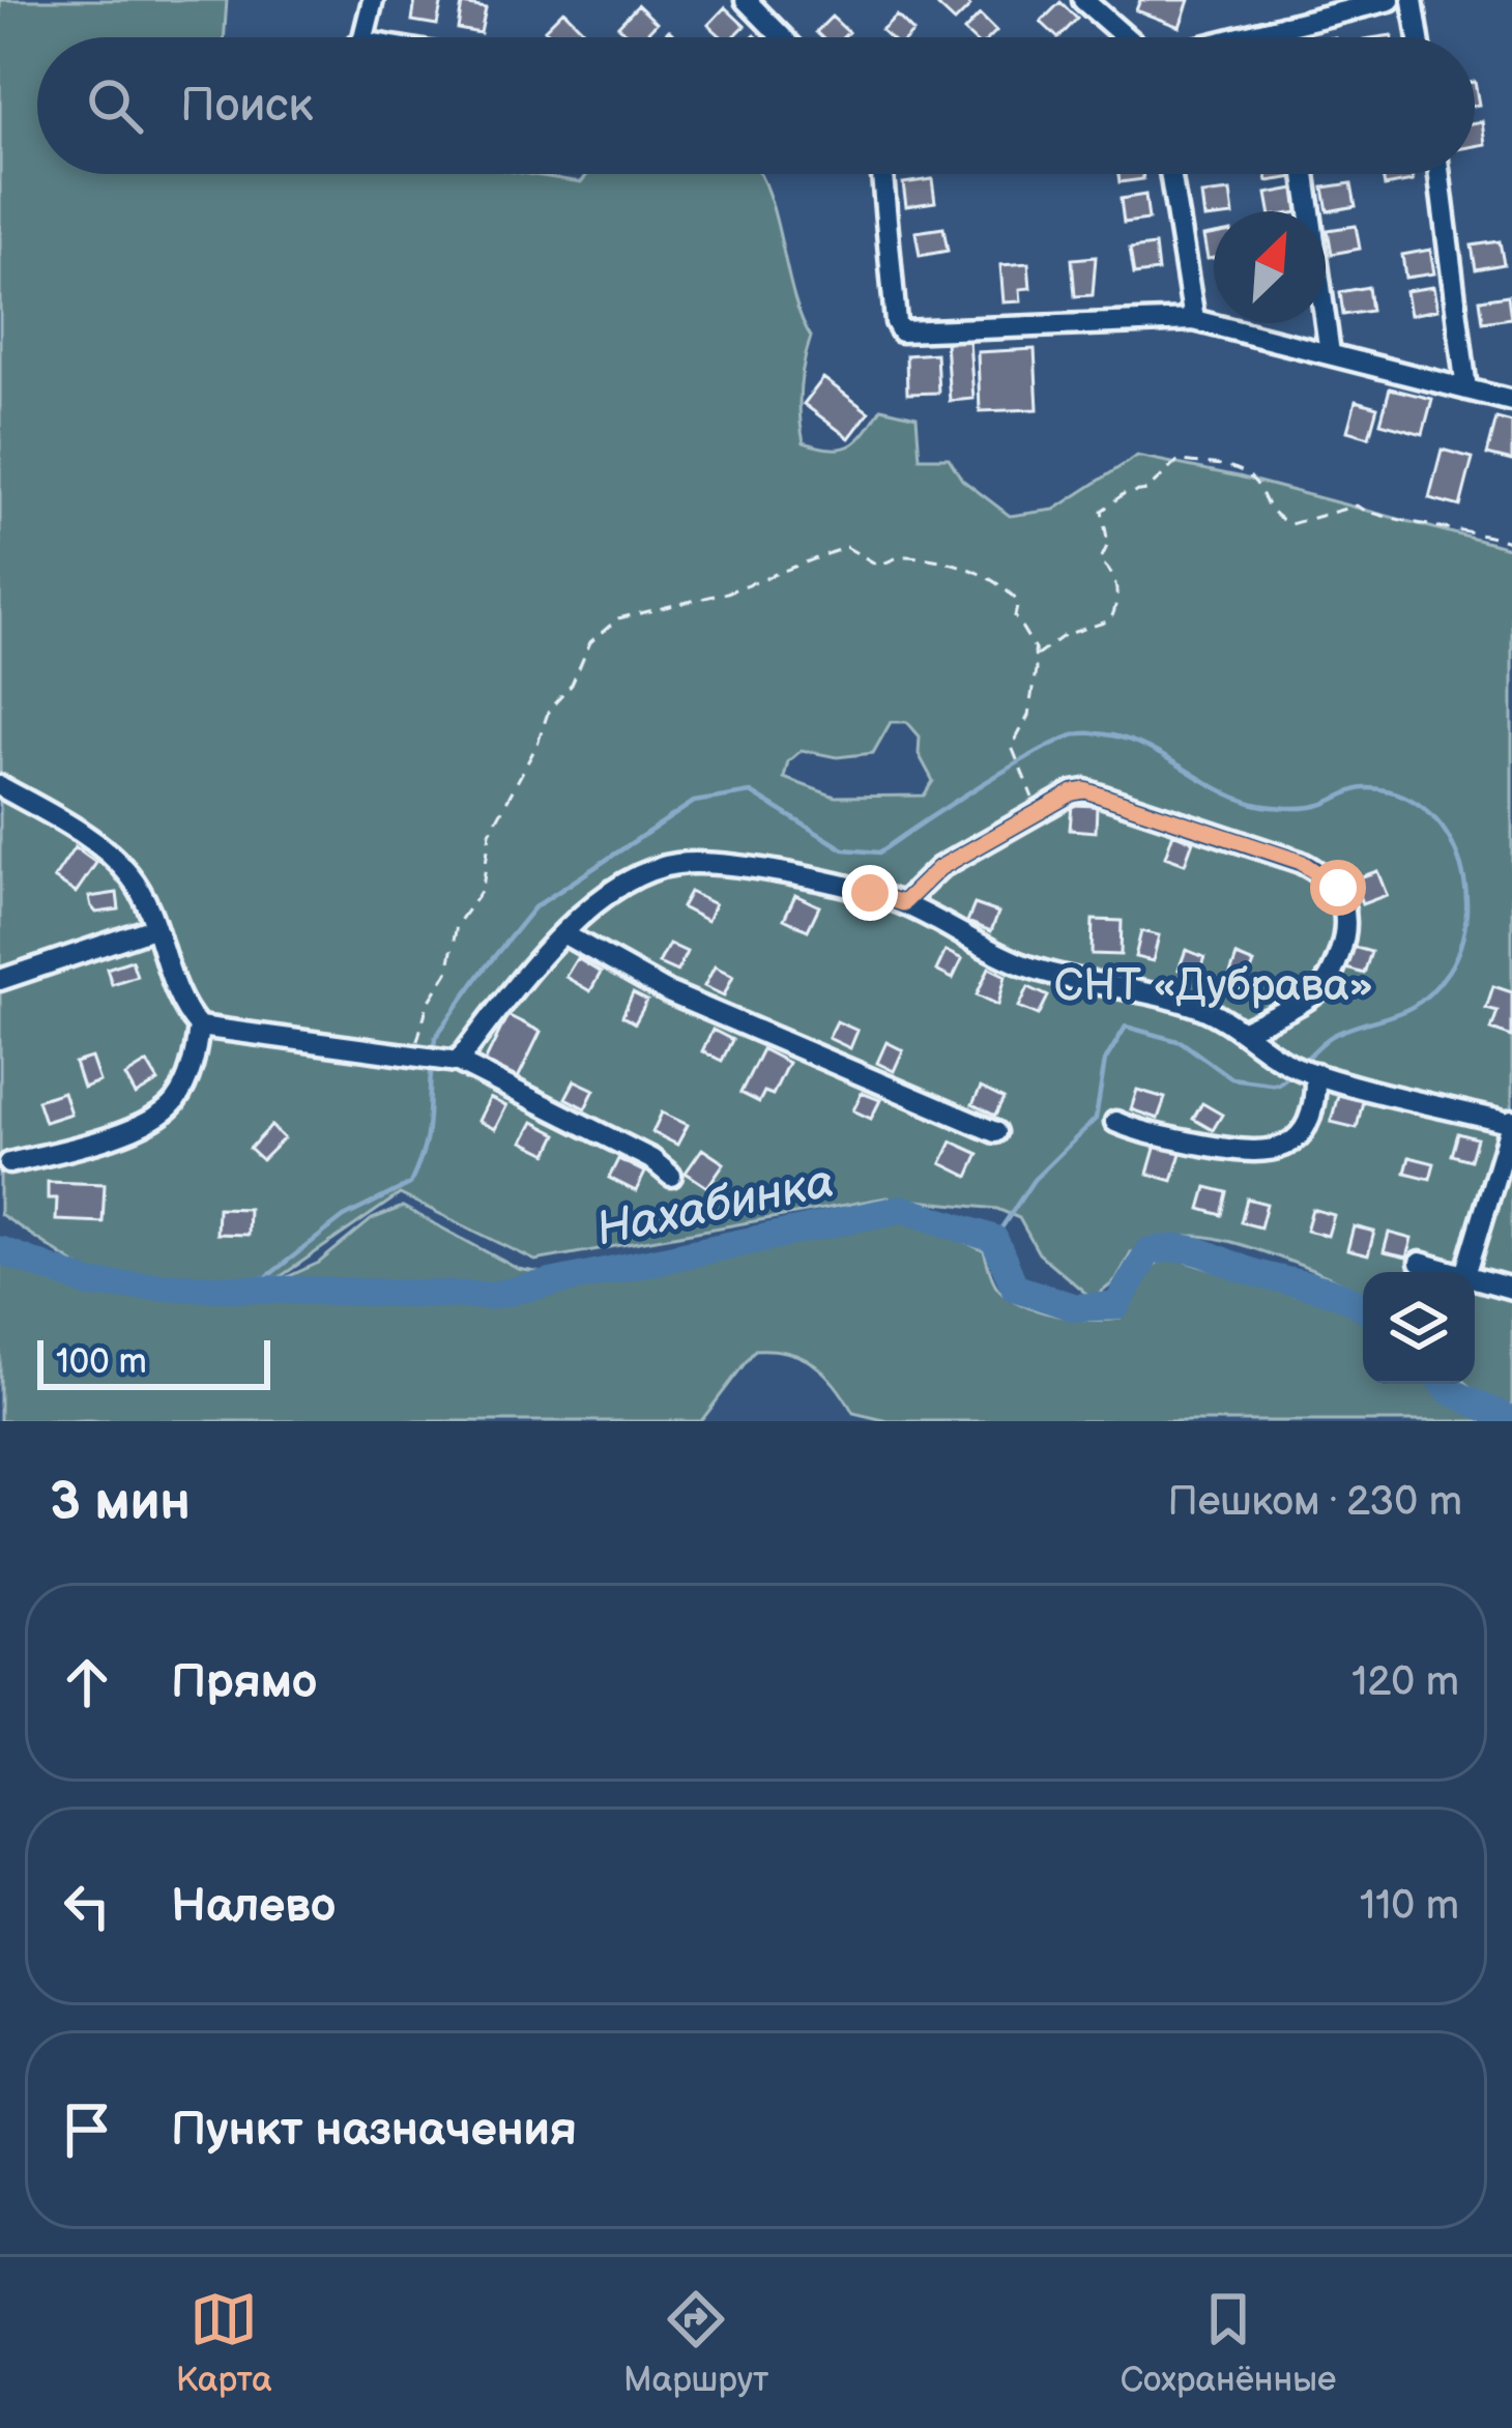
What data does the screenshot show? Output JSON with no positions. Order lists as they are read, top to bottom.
{
  "water": ["Нахабинка"],
  "parks": ["СНТ «Дубрава»"],
  "scale_bar": "100 m",
  "north": "top right",
  "page": {
    "search": "Поиск",
    "scale": "100 m",
    "heading": ["3 мин", "Пешком · 230 m"],
    "list": [
      ["Прямо", "120 m"],
      ["Налево", "110 m"],
      "Пункт назначения"
    ],
    "nav": ["Карта", "Маршрут", "Сохранённые"]
  }
}
